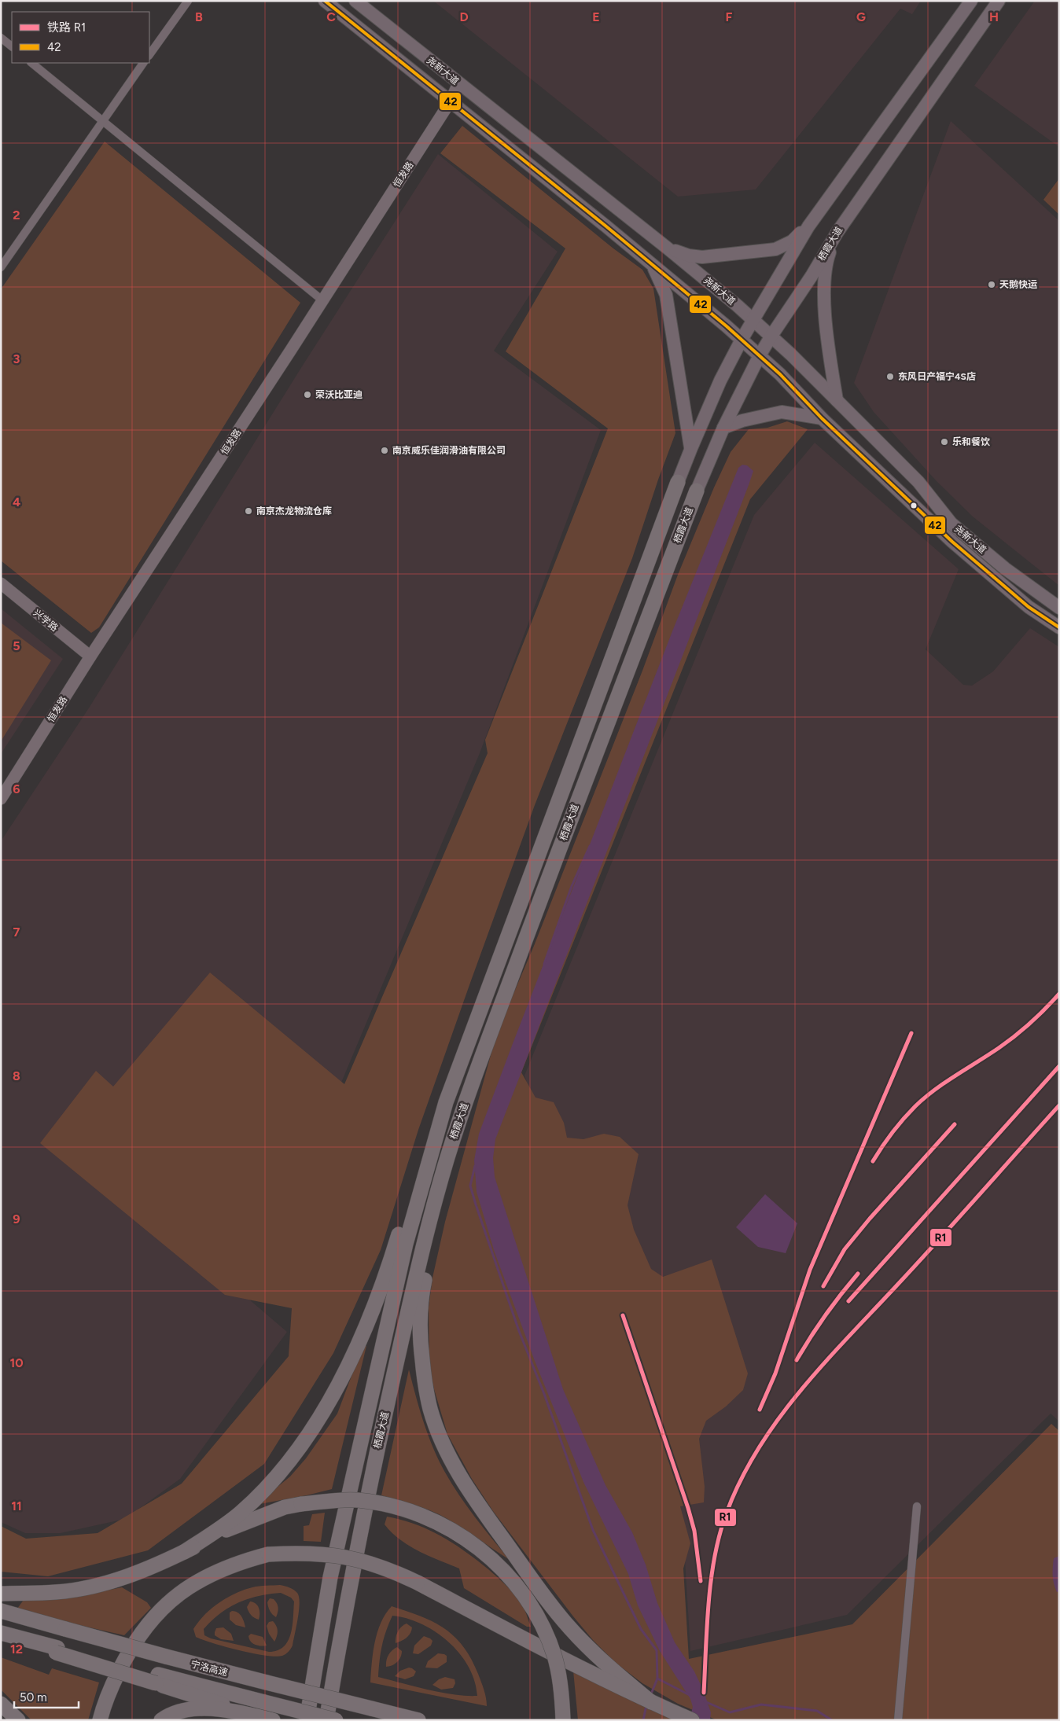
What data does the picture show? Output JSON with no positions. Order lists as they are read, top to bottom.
{
  "streets": {
    "highway": ["栖霞大道", "宁洛高速"],
    "main road": ["尧新大道"],
    "street": ["恒发路", "兴学路"]
  },
  "crossings": [
    ["尧新大道", "恒发路"],
    ["尧新大道", "栖霞大道"],
    ["恒发路", "兴学路"]
  ],
  "places": [
    "天鹅快运",
    "东风日产福宁4S店",
    "荣沃比亚迪",
    "乐和餐饮",
    "南京威乐佳润滑油有限公司",
    "南京杰龙物流仓库"
  ],
  "lines": ["transit line 42", "rail line R1"],
  "legend": ["铁路 R1", "42"],
  "scale_bar": "50 m",
  "grid": {
    "columns": [
      "B",
      "C",
      "D",
      "E",
      "F",
      "G",
      "H"
    ],
    "rows": [
      "2",
      "3",
      "4",
      "5",
      "6",
      "7",
      "8",
      "9",
      "10",
      "11",
      "12"
    ]
  }
}
